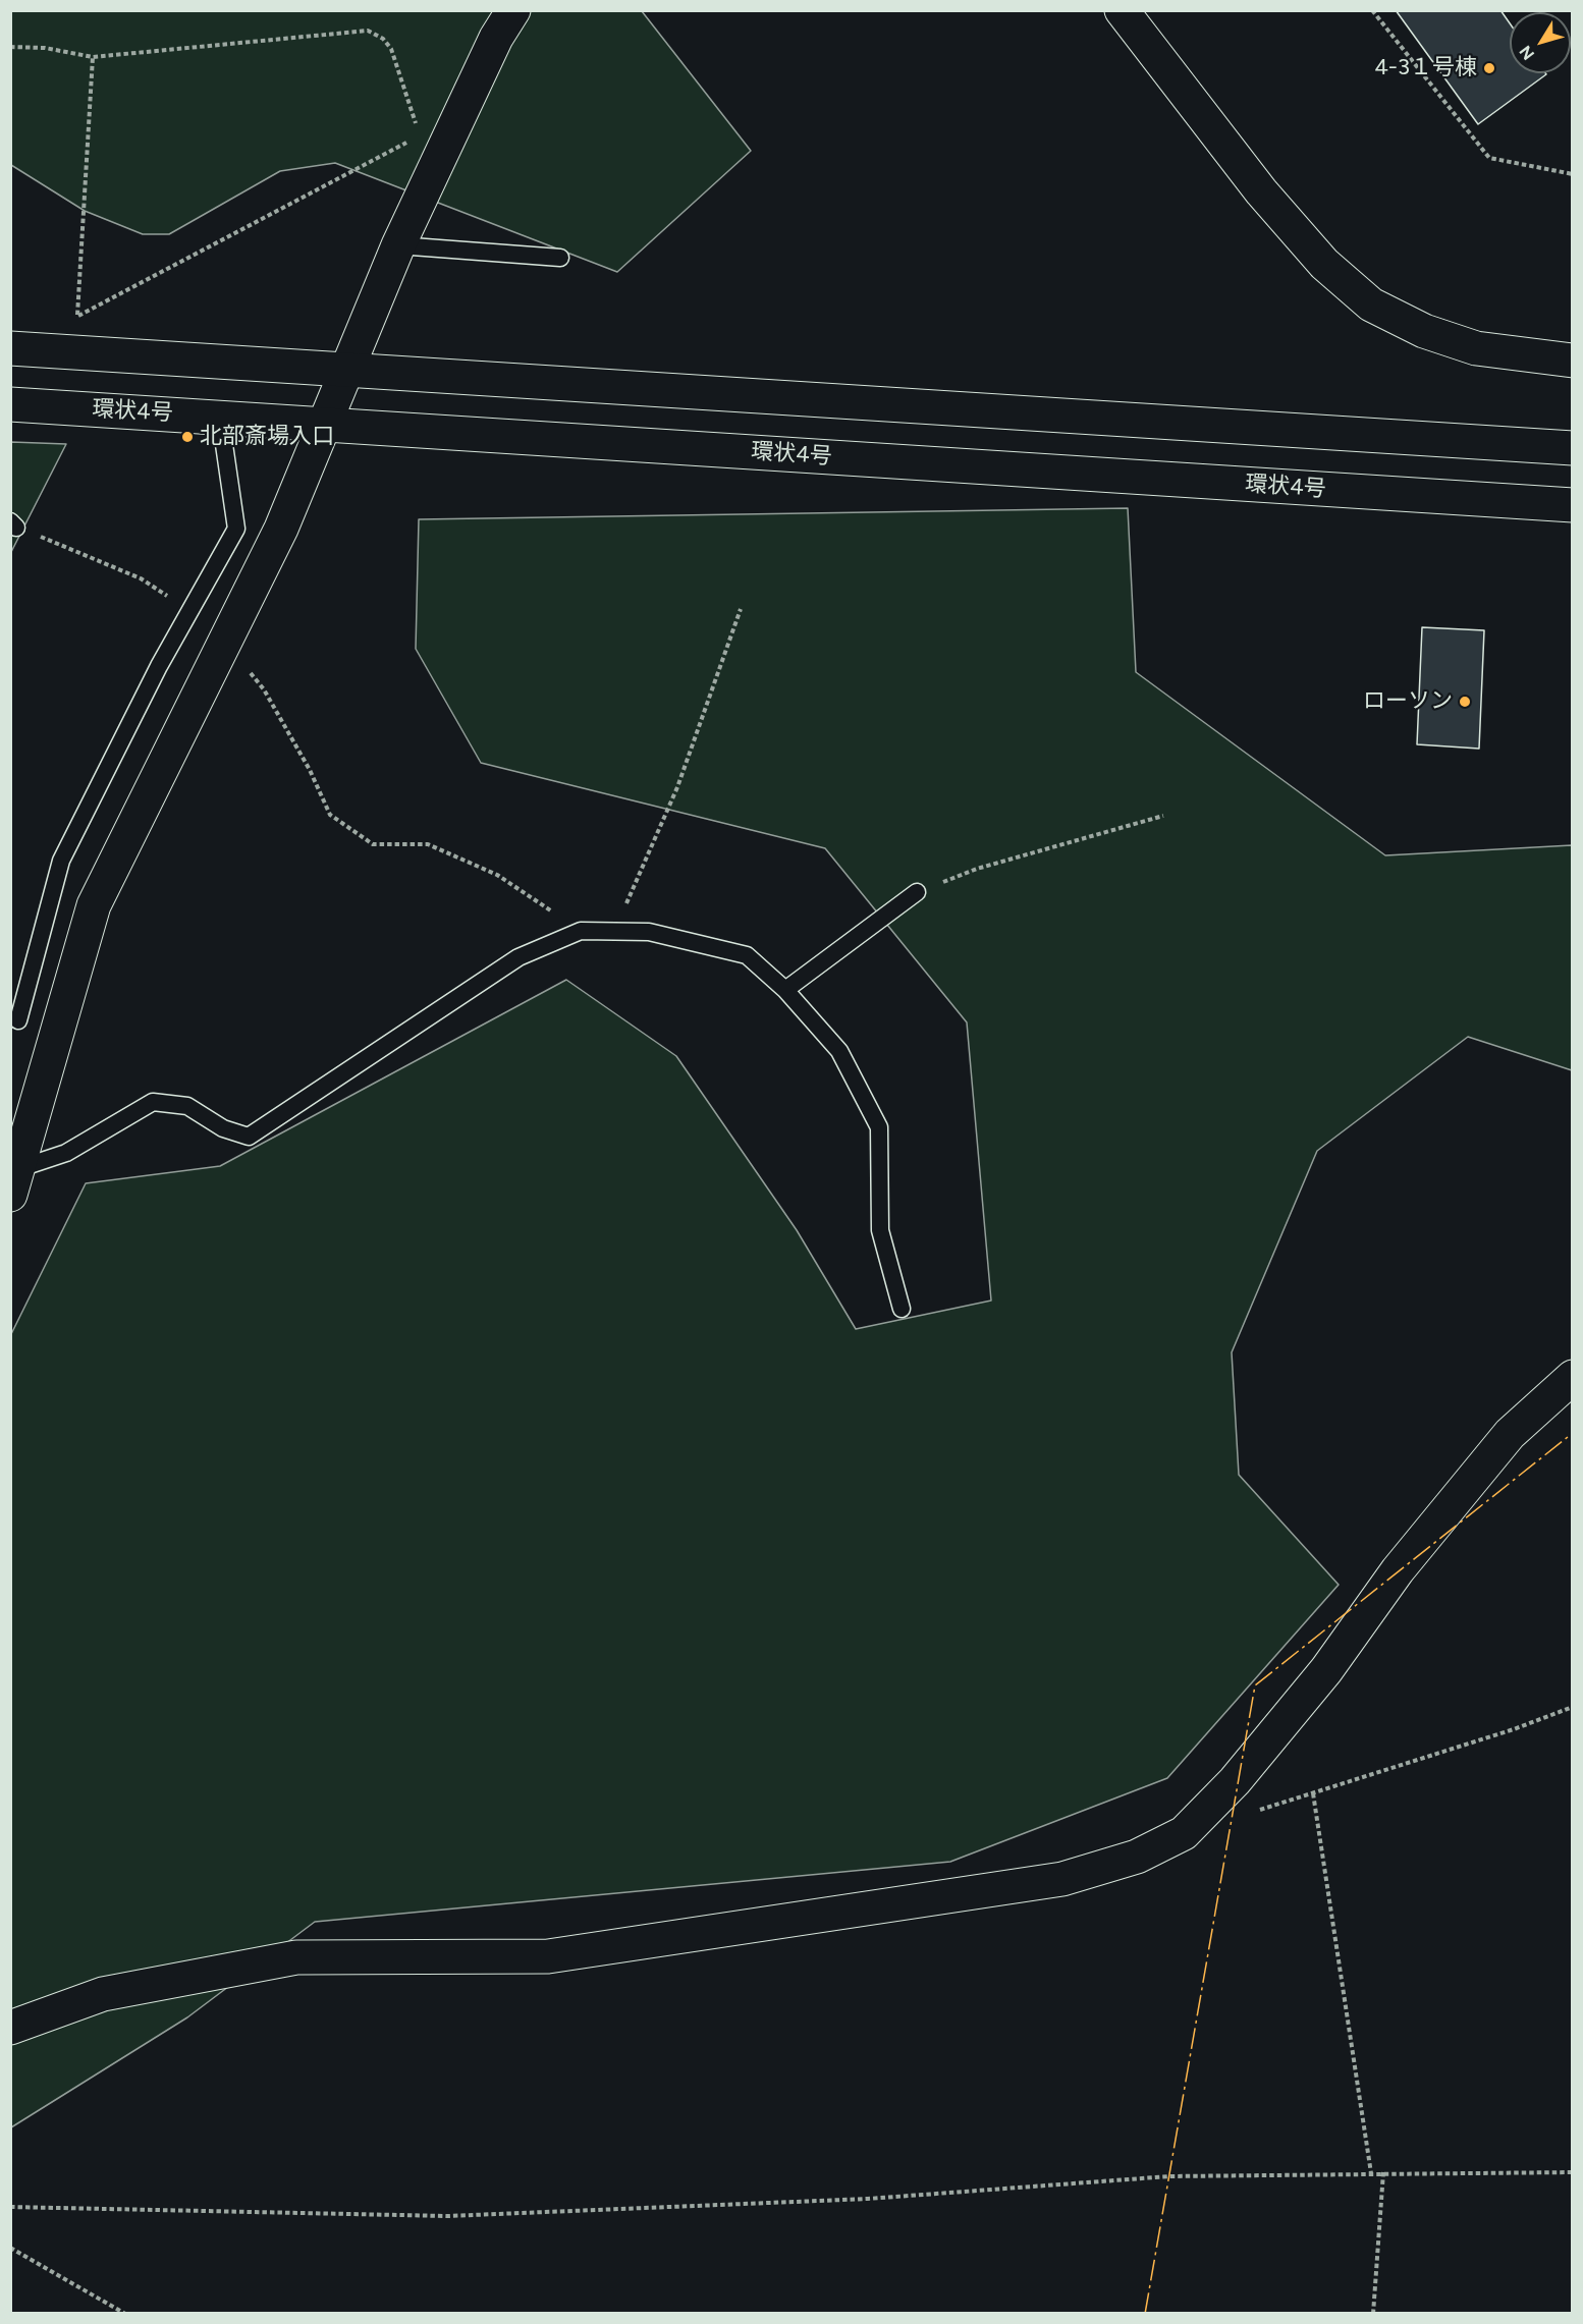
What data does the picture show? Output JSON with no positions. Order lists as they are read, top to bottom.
{
  "streets": {
    "street": ["環状4号"]
  },
  "places": ["4-3１号棟", "北部斎場入口", "ローソン"],
  "north": "bottom left"
}
